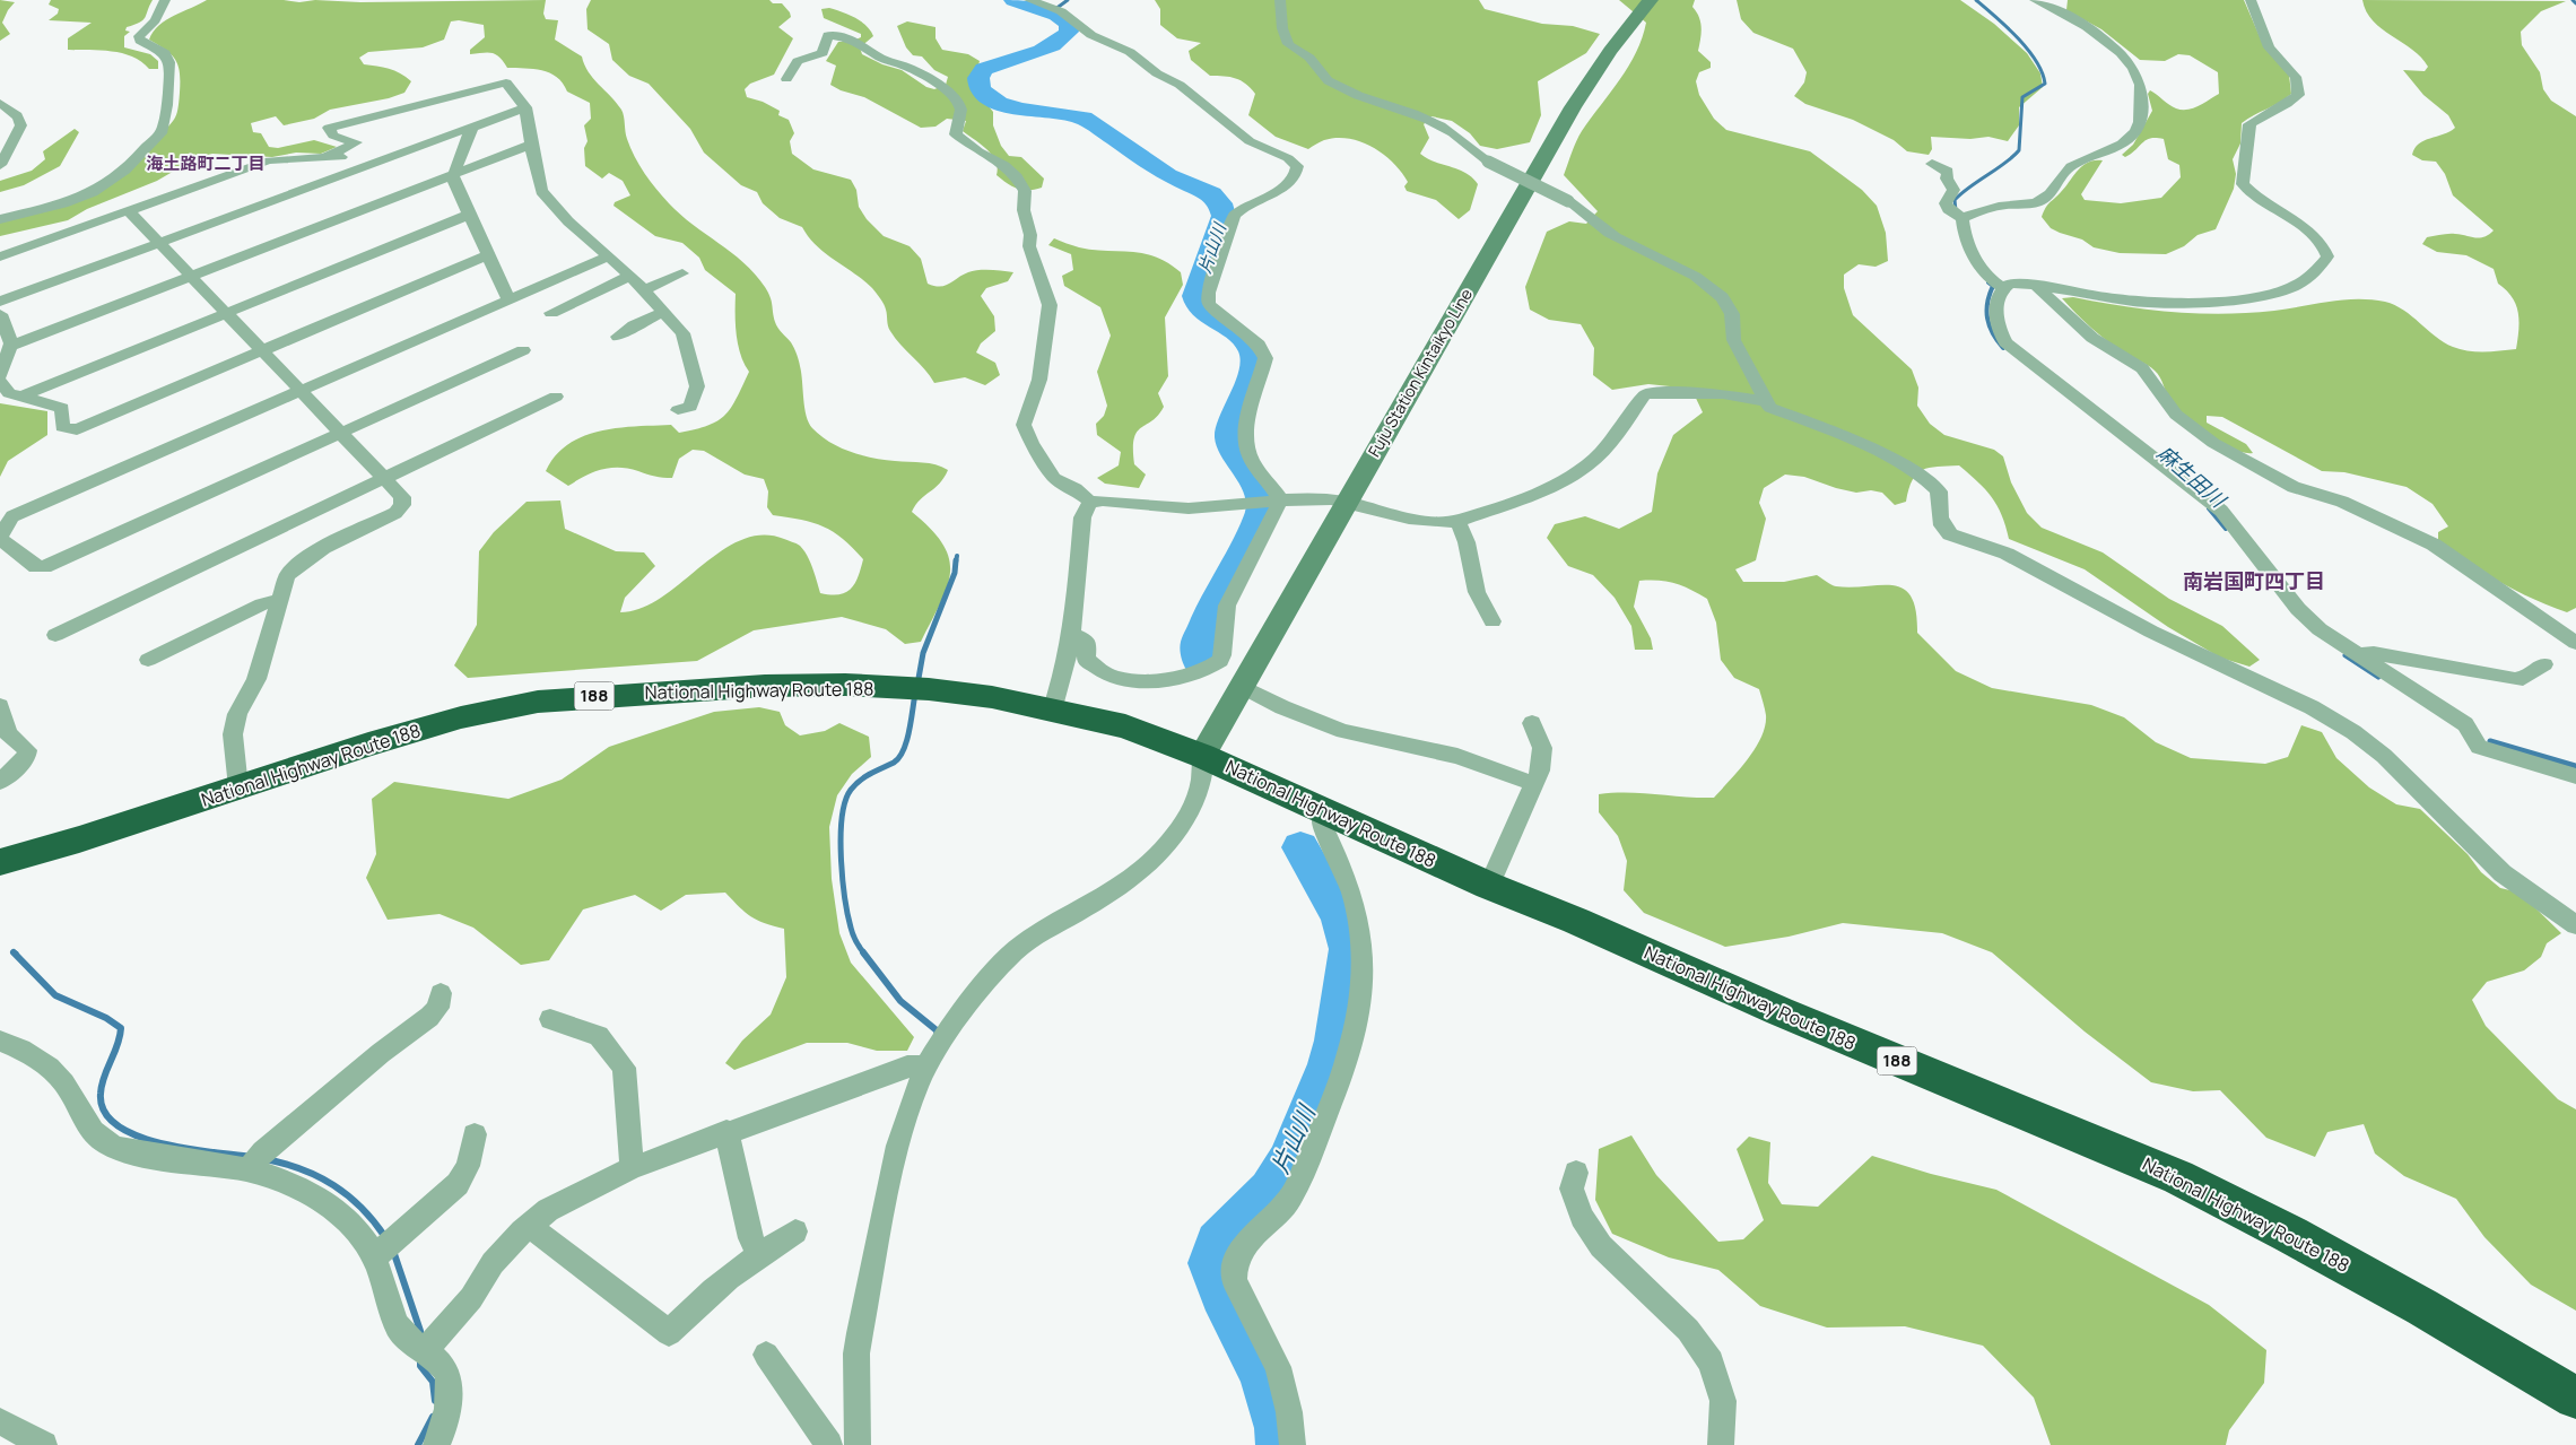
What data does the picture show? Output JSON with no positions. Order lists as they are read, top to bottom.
{
  "streets": {
    "highway": ["National Highway Route 188", "188"],
    "main road": ["Fuju Station Kintaikyo Line"]
  },
  "crossings": [
    ["Fuju Station Kintaikyo Line", "National Highway Route 188"]
  ],
  "districts": ["海土路町二丁目", "南岩国町四丁目"],
  "water": ["片山川", "麻生田川"]
}
